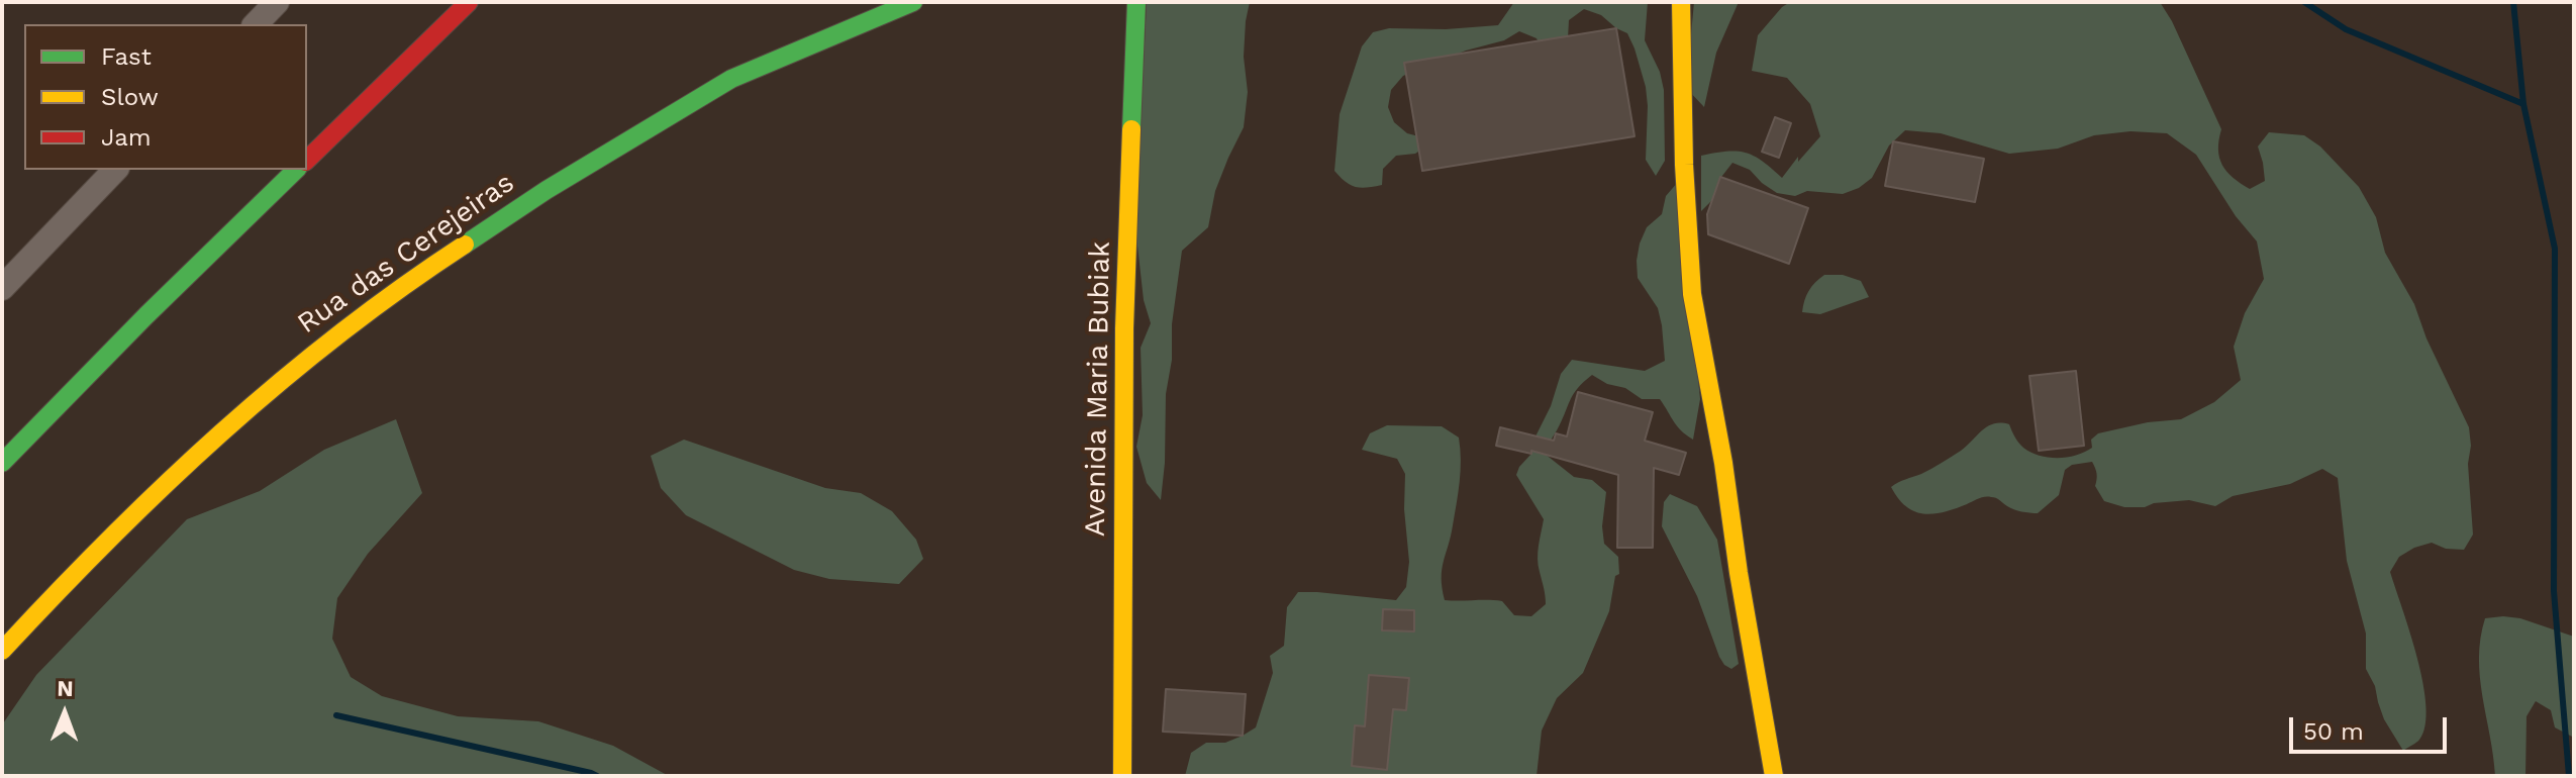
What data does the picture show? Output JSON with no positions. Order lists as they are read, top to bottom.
{
  "streets": {
    "main road": ["Rua das Cerejeiras", "Avenida Maria Bubiak"]
  },
  "legend": ["Fast", "Slow", "Jam"],
  "scale_bar": "50 m",
  "north": "top"
}
